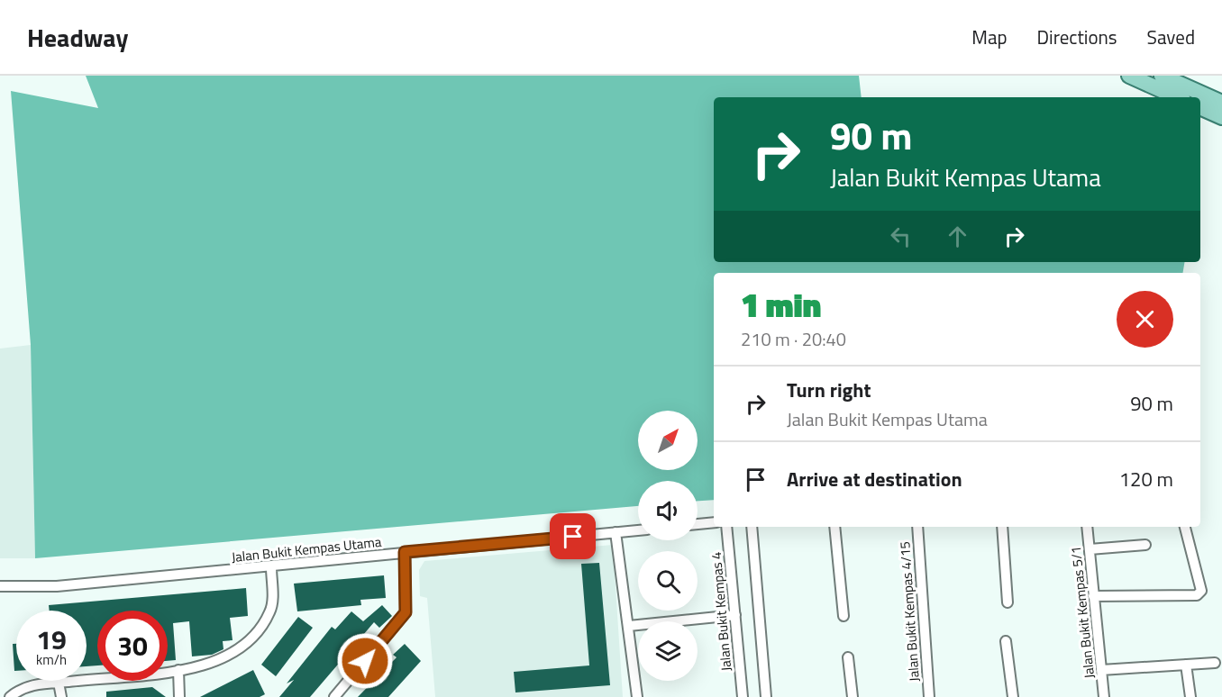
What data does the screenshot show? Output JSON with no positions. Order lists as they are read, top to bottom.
{
  "streets": {
    "street": [
      "Jalan Bukit Kempas Utama",
      "Jalan Bukit Kempas 4",
      "Jalan Bukit Kempas 4/15",
      "Jalan Bukit Kempas 5/1"
    ]
  },
  "north": "top right",
  "page": {
    "header": "Headway",
    "nav": ["Map", "Directions", "Saved"],
    "turn": ["90 m", "Jalan Bukit Kempas Utama"],
    "heading": ["1 min", "210 m · 20:40"],
    "list": [
      {
        "name": "Turn right",
        "note": "Jalan Bukit Kempas Utama",
        "value": "90 m"
      },
      {
        "name": "Arrive at destination",
        "value": "120 m"
      }
    ],
    "speed": "19 km/h",
    "limit": "30"
  }
}
